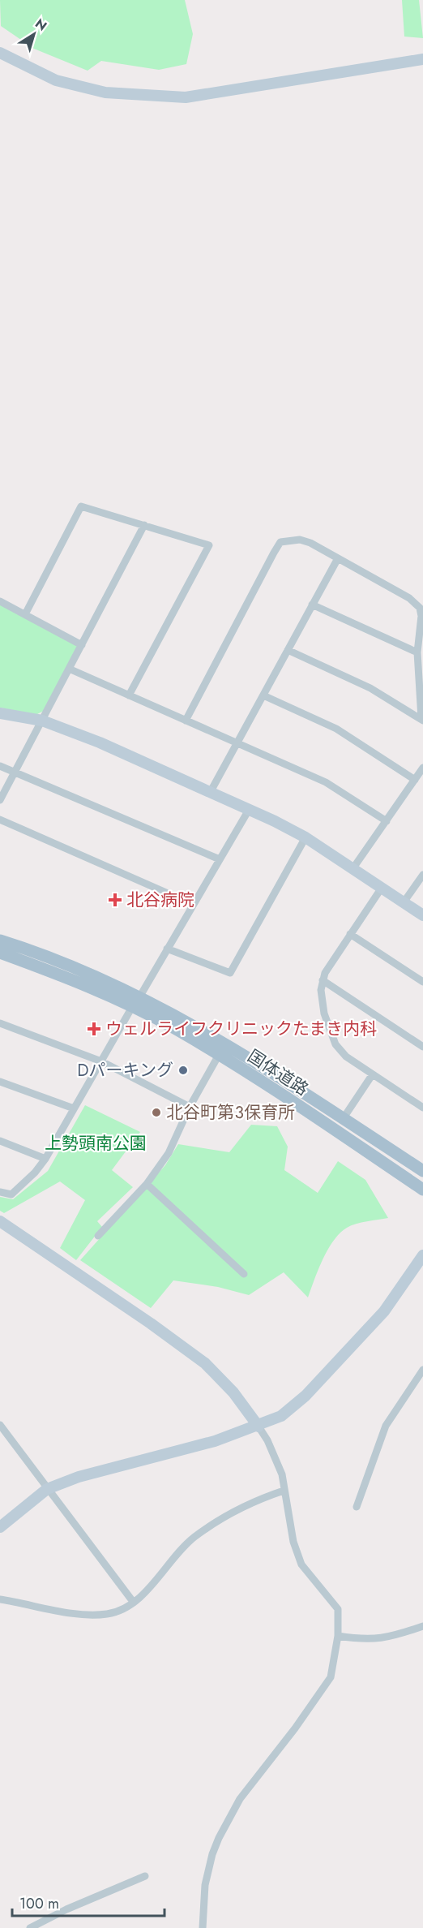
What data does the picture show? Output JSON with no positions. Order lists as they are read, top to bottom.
{
  "streets": {
    "main road": ["国体道路"]
  },
  "parks": ["上勢頭南公園"],
  "places": {
    "health": ["北谷病院", "ウェルライフクリニックたまき内科"],
    "other": ["Dパーキング", "北谷町第３保育所"]
  },
  "scale_bar": "100 m",
  "north": "top right"
}
